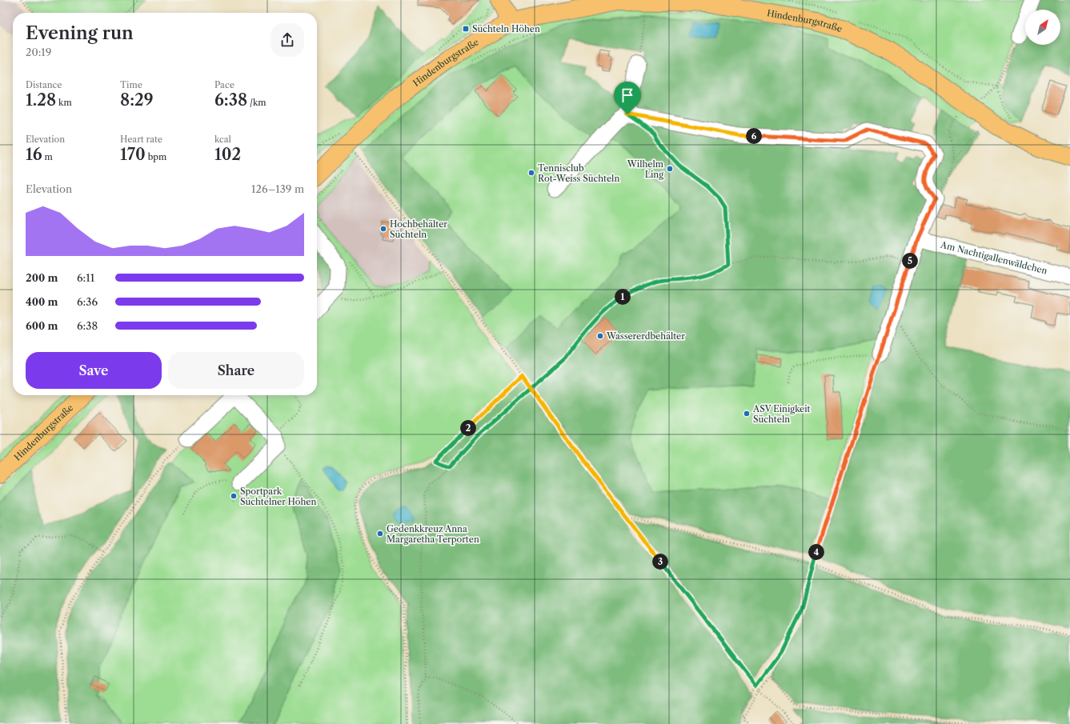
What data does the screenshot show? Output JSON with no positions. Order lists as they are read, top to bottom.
{
  "streets": {
    "main road": ["Hindenburgstraße"],
    "street": ["Am Nachtigallenwäldchen"]
  },
  "places": {
    "transit": ["Süchteln Höhen"],
    "other": [
      "Wilhelm Ling",
      "Tennisclub Rot-Weiss Süchteln",
      "Hochbehälter Süchteln",
      "Wassererdbehälter",
      "ASV Einigkeit Süchteln",
      "Sportpark Süchtelner Höhen",
      "Gedenkkreuz Anna Margaretha Terporten"
    ]
  },
  "north": "top right",
  "page": {
    "heading": ["Evening run", "20:19"],
    "stats": [
      ["Distance", "1.28 km"],
      ["Time", "8:29"],
      ["Pace", "6:38 /km"],
      ["Elevation", "16 m"],
      ["Heart rate", "170 bpm"],
      ["kcal", "102"]
    ],
    "pins": [
      "6",
      "5",
      "1",
      "2",
      "4",
      "3"
    ],
    "chart": ["Elevation", "126–139 m"],
    "list": [
      {
        "name": "200 m",
        "note": "6:11"
      },
      {
        "name": "400 m",
        "note": "6:36"
      },
      {
        "name": "600 m",
        "note": "6:38"
      }
    ],
    "buttons": ["Save", "Share"]
  }
}
